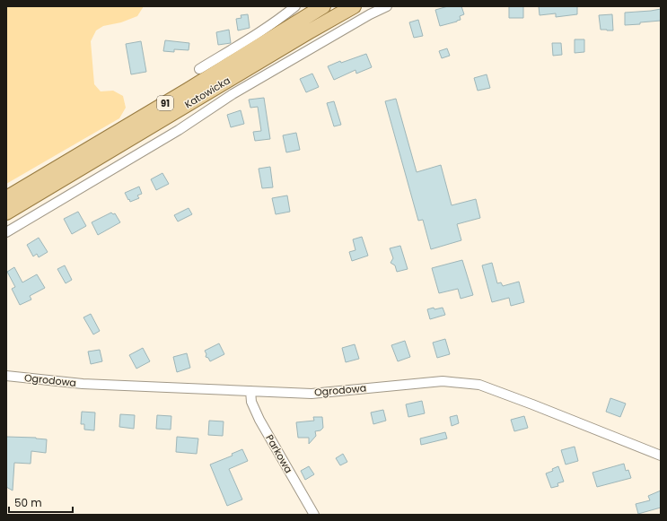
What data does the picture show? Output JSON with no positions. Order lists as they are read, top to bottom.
{
  "streets": {
    "main road": ["Katowicka", "91"],
    "street": ["Ogrodowa", "Parkowa"]
  },
  "crossings": [
    ["Ogrodowa", "Parkowa"]
  ],
  "scale_bar": "50 m"
}
